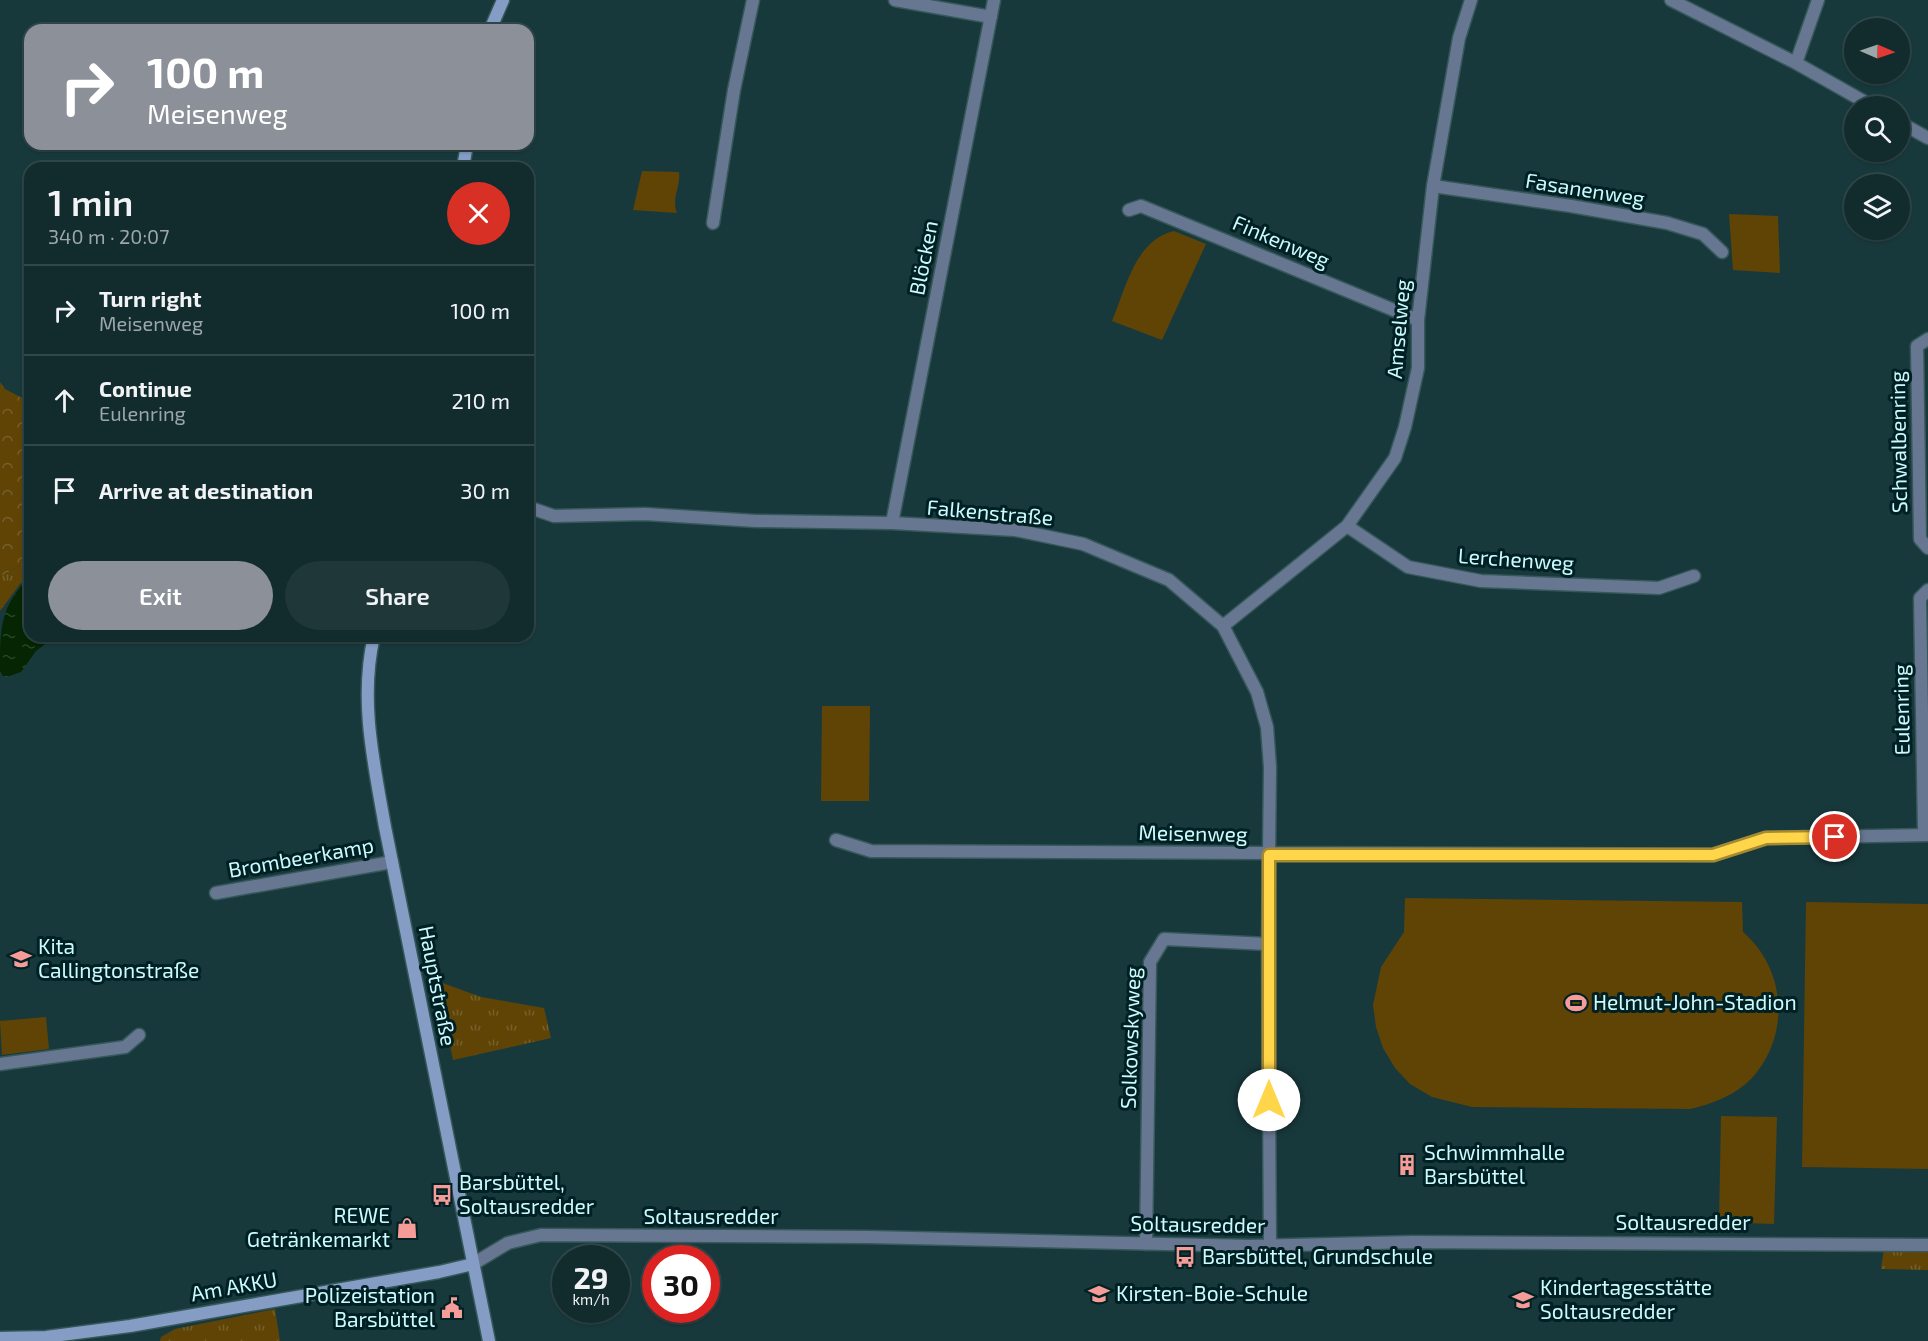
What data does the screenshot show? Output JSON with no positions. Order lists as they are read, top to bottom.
{
  "streets": {
    "street": [
      "Fasanenweg",
      "Finkenweg",
      "Blöcken",
      "Amselweg",
      "Schwalbenring",
      "Falkenstraße",
      "Lerchenweg",
      "Eulenring",
      "Meisenweg",
      "Brombeerkamp",
      "Hauptstraße",
      "Solkowskyweg",
      "Soltausredder",
      "Am AKKU"
    ]
  },
  "crossings": [
    ["Fasanenweg", "Amselweg"],
    ["Finkenweg", "Amselweg"],
    ["Blöcken", "Falkenstraße"],
    ["Amselweg", "Falkenstraße"],
    ["Amselweg", "Lerchenweg"],
    ["Falkenstraße", "Meisenweg"],
    ["Falkenstraße", "Solkowskyweg"],
    ["Falkenstraße", "Soltausredder"],
    ["Eulenring", "Meisenweg"],
    ["Brombeerkamp", "Hauptstraße"],
    ["Hauptstraße", "Soltausredder"],
    ["Hauptstraße", "Am AKKU"],
    ["Solkowskyweg", "Soltausredder"],
    ["Soltausredder", "Am AKKU"]
  ],
  "places": {
    "school or university": ["Kita Callingtonstraße", "Kirsten-Boie-Schule", "Kindertagesstätte Soltausredder"],
    "sports": ["Helmut-John-Stadion"],
    "building": ["Schwimmhalle Barsbüttel"],
    "bus stop": ["Barsbüttel, Soltausredder", "Barsbüttel, Grundschule"],
    "shop": ["REWE Getränkemarkt"],
    "public building": ["Polizeistation Barsbüttel"]
  },
  "north": "right",
  "page": {
    "turn": ["100 m", "Meisenweg"],
    "heading": ["1 min", "340 m · 20:07"],
    "list": [
      {
        "name": "Turn right",
        "note": "Meisenweg",
        "value": "100 m"
      },
      {
        "name": "Continue",
        "note": "Eulenring",
        "value": "210 m"
      },
      {
        "name": "Arrive at destination",
        "value": "30 m"
      }
    ],
    "buttons": ["Exit", "Share"],
    "speed": "29 km/h",
    "limit": "30"
  }
}
